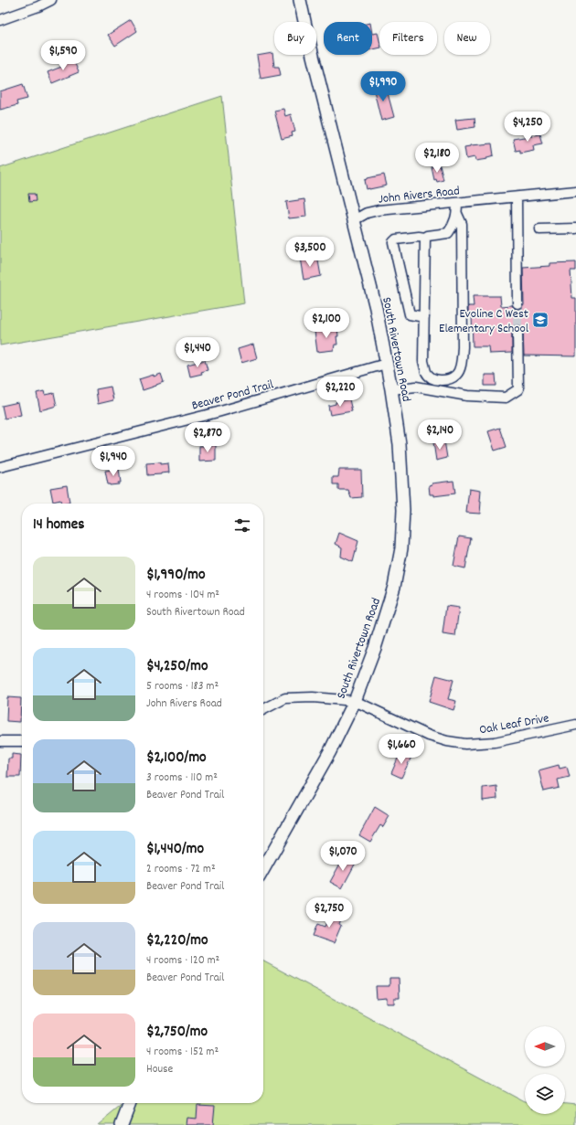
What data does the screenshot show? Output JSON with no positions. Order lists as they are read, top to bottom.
{
  "streets": {
    "main road": ["South Rivertown Road"],
    "street": ["John Rivers Road", "Beaver Pond Trail", "Oak Leaf Drive"]
  },
  "crossings": [
    ["John Rivers Road", "South Rivertown Road"],
    ["South Rivertown Road", "Beaver Pond Trail"],
    ["South Rivertown Road", "Oak Leaf Drive"]
  ],
  "places": {
    "school or university": ["Evoline C West Elementary School"]
  },
  "north": "left",
  "page": {
    "chip": [
      "Buy",
      "Rent",
      "Filters",
      "New"
    ],
    "price": [
      "$1,590",
      "$1,990",
      "$4,250",
      "$2,180",
      "$3,500",
      "$2,100",
      "$1,440",
      "$2,220",
      "$2,140",
      "$2,870",
      "$1,940",
      "$1,660",
      "$1,070",
      "$2,750"
    ],
    "heading": "14 homes",
    "list": [
      {
        "name": "$1,990/mo",
        "note": "4 rooms · 104 m² · South Rivertown Road"
      },
      {
        "name": "$4,250/mo",
        "note": "5 rooms · 183 m² · John Rivers Road"
      },
      {
        "name": "$2,100/mo",
        "note": "3 rooms · 110 m² · Beaver Pond Trail"
      },
      {
        "name": "$1,440/mo",
        "note": "2 rooms · 72 m² · Beaver Pond Trail"
      },
      {
        "name": "$2,220/mo",
        "note": "4 rooms · 120 m² · Beaver Pond Trail"
      },
      {
        "name": "$2,750/mo",
        "note": "4 rooms · 152 m² · House"
      }
    ]
  }
}
